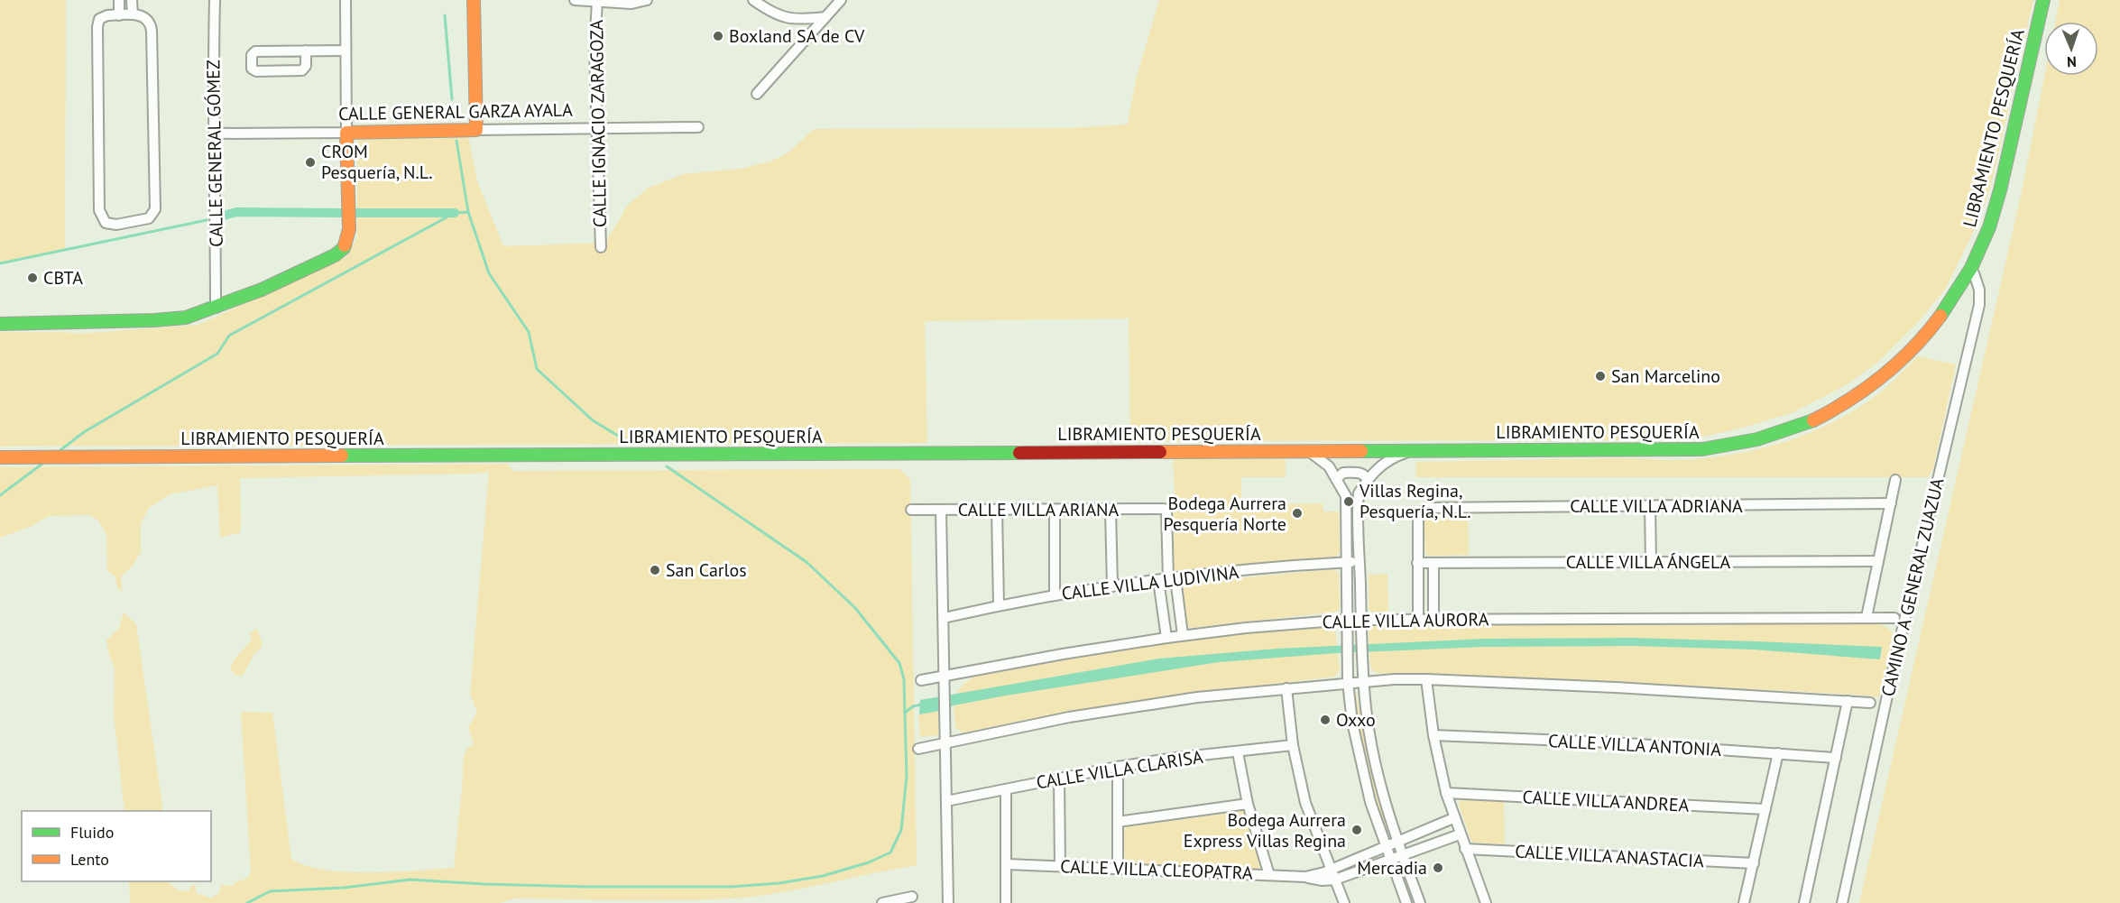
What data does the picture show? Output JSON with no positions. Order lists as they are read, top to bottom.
{
  "streets": {
    "main road": ["CALLE GENERAL GARZA AYALA", "LIBRAMIENTO PESQUERÍA"],
    "street": [
      "CALLE IGNACIO ZARAGOZA",
      "CALLE GENERAL GÓMEZ",
      "CALLE VILLA ADRIANA",
      "CALLE VILLA ARIANA",
      "CALLE VILLA ÁNGELA",
      "CALLE VILLA LUDIVINA",
      "CAMINO A GENERAL ZUAZUA",
      "CALLE VILLA AURORA",
      "CALLE VILLA ANTONIA",
      "CALLE VILLA CLARISA",
      "CALLE VILLA ANDREA",
      "CALLE VILLA ANASTACIA",
      "CALLE VILLA CLEOPATRA"
    ]
  },
  "crossings": [
    ["CALLE GENERAL GARZA AYALA", "CALLE IGNACIO ZARAGOZA"],
    ["CALLE GENERAL GARZA AYALA", "CALLE GENERAL GÓMEZ"],
    ["CALLE VILLA ADRIANA", "CALLE VILLA ÁNGELA"],
    ["CALLE VILLA ARIANA", "CALLE VILLA LUDIVINA"]
  ],
  "places": [
    "Boxland SA de CV",
    "CROM Pesquería, N.L.",
    "CBTA",
    "San Marcelino",
    "Villas Regina, Pesquería, N.L.",
    "Bodega Aurrera Pesquería Norte",
    "San Carlos",
    "Oxxo",
    "Bodega Aurrera Express Villas Regina",
    "Mercadia"
  ],
  "legend": ["Fluido", "Lento"],
  "north": "bottom"
}
